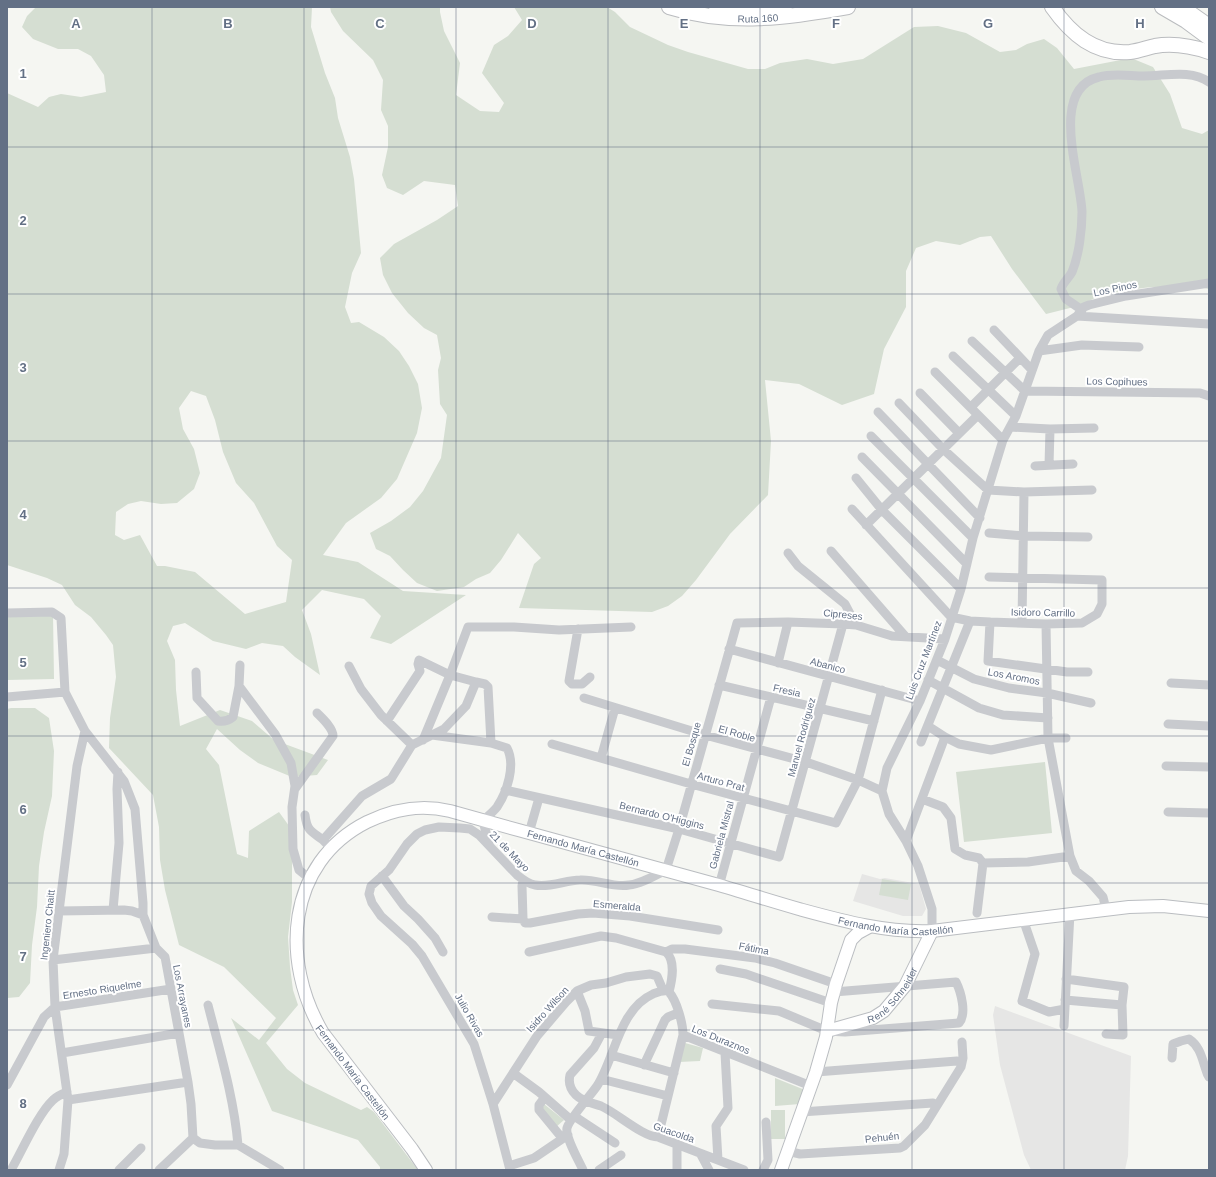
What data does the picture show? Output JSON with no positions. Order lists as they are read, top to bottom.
{
  "streets": {
    "highway": ["Ruta 160"],
    "main road": ["Fernando María Castellón", "René Schneider"],
    "street": [
      "Los Pinos",
      "Los Copihues",
      "Isidoro Carrillo",
      "Cipreses",
      "Luis Cruz Martínez",
      "Abanico",
      "Los Aromos",
      "Fresia",
      "El Roble",
      "Manuel Rodríguez",
      "El Bosque",
      "Arturo Prat",
      "Bernardo O'Higgins",
      "Gabriela Mistral",
      "21 de Mayo",
      "Esmeralda",
      "Ingeniero Chaitt",
      "Fátima",
      "Ernesto Riquelme",
      "Los Arrayanes",
      "Isidro Wilson",
      "Julio Rivas",
      "Los Duraznos",
      "Guacolda",
      "Pehuén"
    ]
  },
  "crossings": [
    ["Los Pinos", "Los Copihues"],
    ["Los Pinos", "Luis Cruz Martínez"],
    ["Los Copihues", "Luis Cruz Martínez"],
    ["Isidoro Carrillo", "Luis Cruz Martínez"],
    ["Cipreses", "Luis Cruz Martínez"],
    ["Cipreses", "Manuel Rodríguez"],
    ["Cipreses", "El Bosque"],
    ["Luis Cruz Martínez", "Abanico"],
    ["Luis Cruz Martínez", "Los Aromos"],
    ["Luis Cruz Martínez", "El Roble"],
    ["Luis Cruz Martínez", "Fernando María Castellón"],
    ["Luis Cruz Martínez", "René Schneider"],
    ["Abanico", "Manuel Rodríguez"],
    ["Abanico", "El Bosque"],
    ["Fresia", "Manuel Rodríguez"],
    ["Fresia", "El Bosque"],
    ["Fresia", "Gabriela Mistral"],
    ["El Roble", "Manuel Rodríguez"],
    ["El Roble", "El Bosque"],
    ["El Roble", "Arturo Prat"],
    ["El Roble", "Gabriela Mistral"],
    ["Manuel Rodríguez", "Arturo Prat"],
    ["Manuel Rodríguez", "Bernardo O'Higgins"],
    ["El Bosque", "Arturo Prat"],
    ["El Bosque", "Bernardo O'Higgins"],
    ["El Bosque", "Fernando María Castellón"],
    ["El Bosque", "21 de Mayo"],
    ["Arturo Prat", "Gabriela Mistral"],
    ["Bernardo O'Higgins", "Gabriela Mistral"],
    ["Gabriela Mistral", "Fernando María Castellón"],
    ["Fernando María Castellón", "21 de Mayo"],
    ["Fernando María Castellón", "René Schneider"],
    ["21 de Mayo", "Julio Rivas"],
    ["Ingeniero Chaitt", "Ernesto Riquelme"],
    ["Ingeniero Chaitt", "Los Arrayanes"],
    ["Ernesto Riquelme", "Los Arrayanes"],
    ["Isidro Wilson", "Julio Rivas"],
    ["Isidro Wilson", "Los Duraznos"]
  ],
  "grid": {
    "columns": [
      "A",
      "B",
      "C",
      "D",
      "E",
      "F",
      "G",
      "H"
    ],
    "rows": [
      "1",
      "2",
      "3",
      "4",
      "5",
      "6",
      "7",
      "8"
    ]
  }
}
